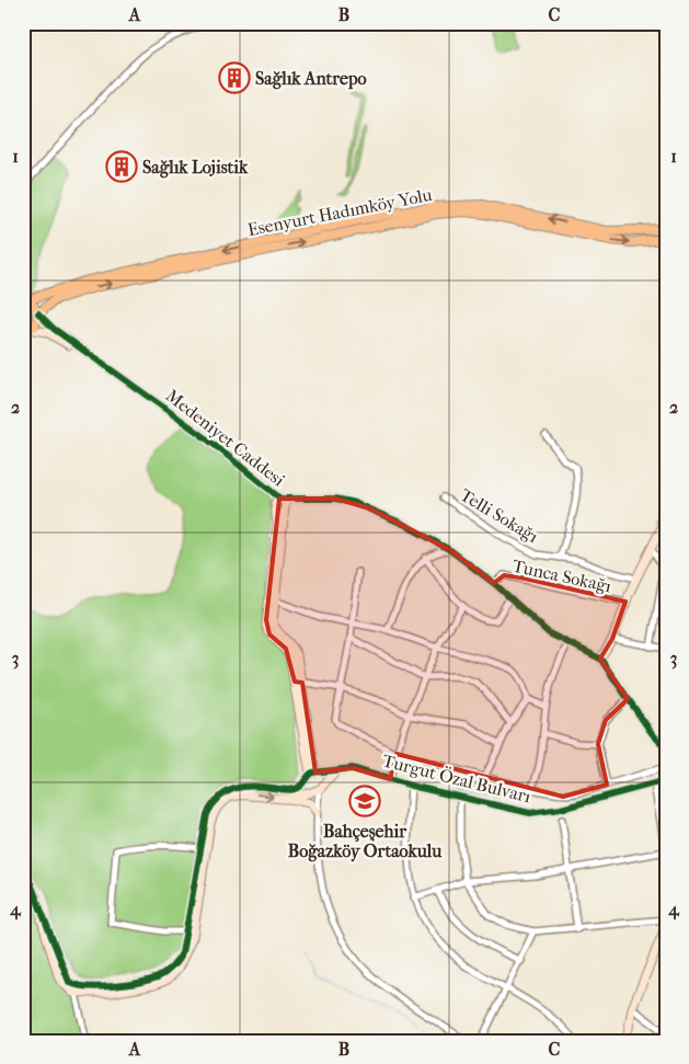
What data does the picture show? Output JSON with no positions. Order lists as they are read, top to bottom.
{
  "streets": {
    "main road": ["Esenyurt Hadımköy Yolu"],
    "street": [
      "Medeniyet Caddesi",
      "Telli Sokağı",
      "Tunca Sokağı",
      "Turgut Özal Bulvarı"
    ]
  },
  "crossings": [
    ["Medeniyet Caddesi", "Tunca Sokağı"]
  ],
  "places": {
    "building": ["Sağlık Antrepo", "Sağlık Lojistik"],
    "school or university": ["Bahçeşehir Boğazköy Ortaokulu"]
  },
  "grid": {
    "columns": ["A", "B", "C"],
    "rows": [
      "1",
      "2",
      "3",
      "4"
    ]
  }
}
